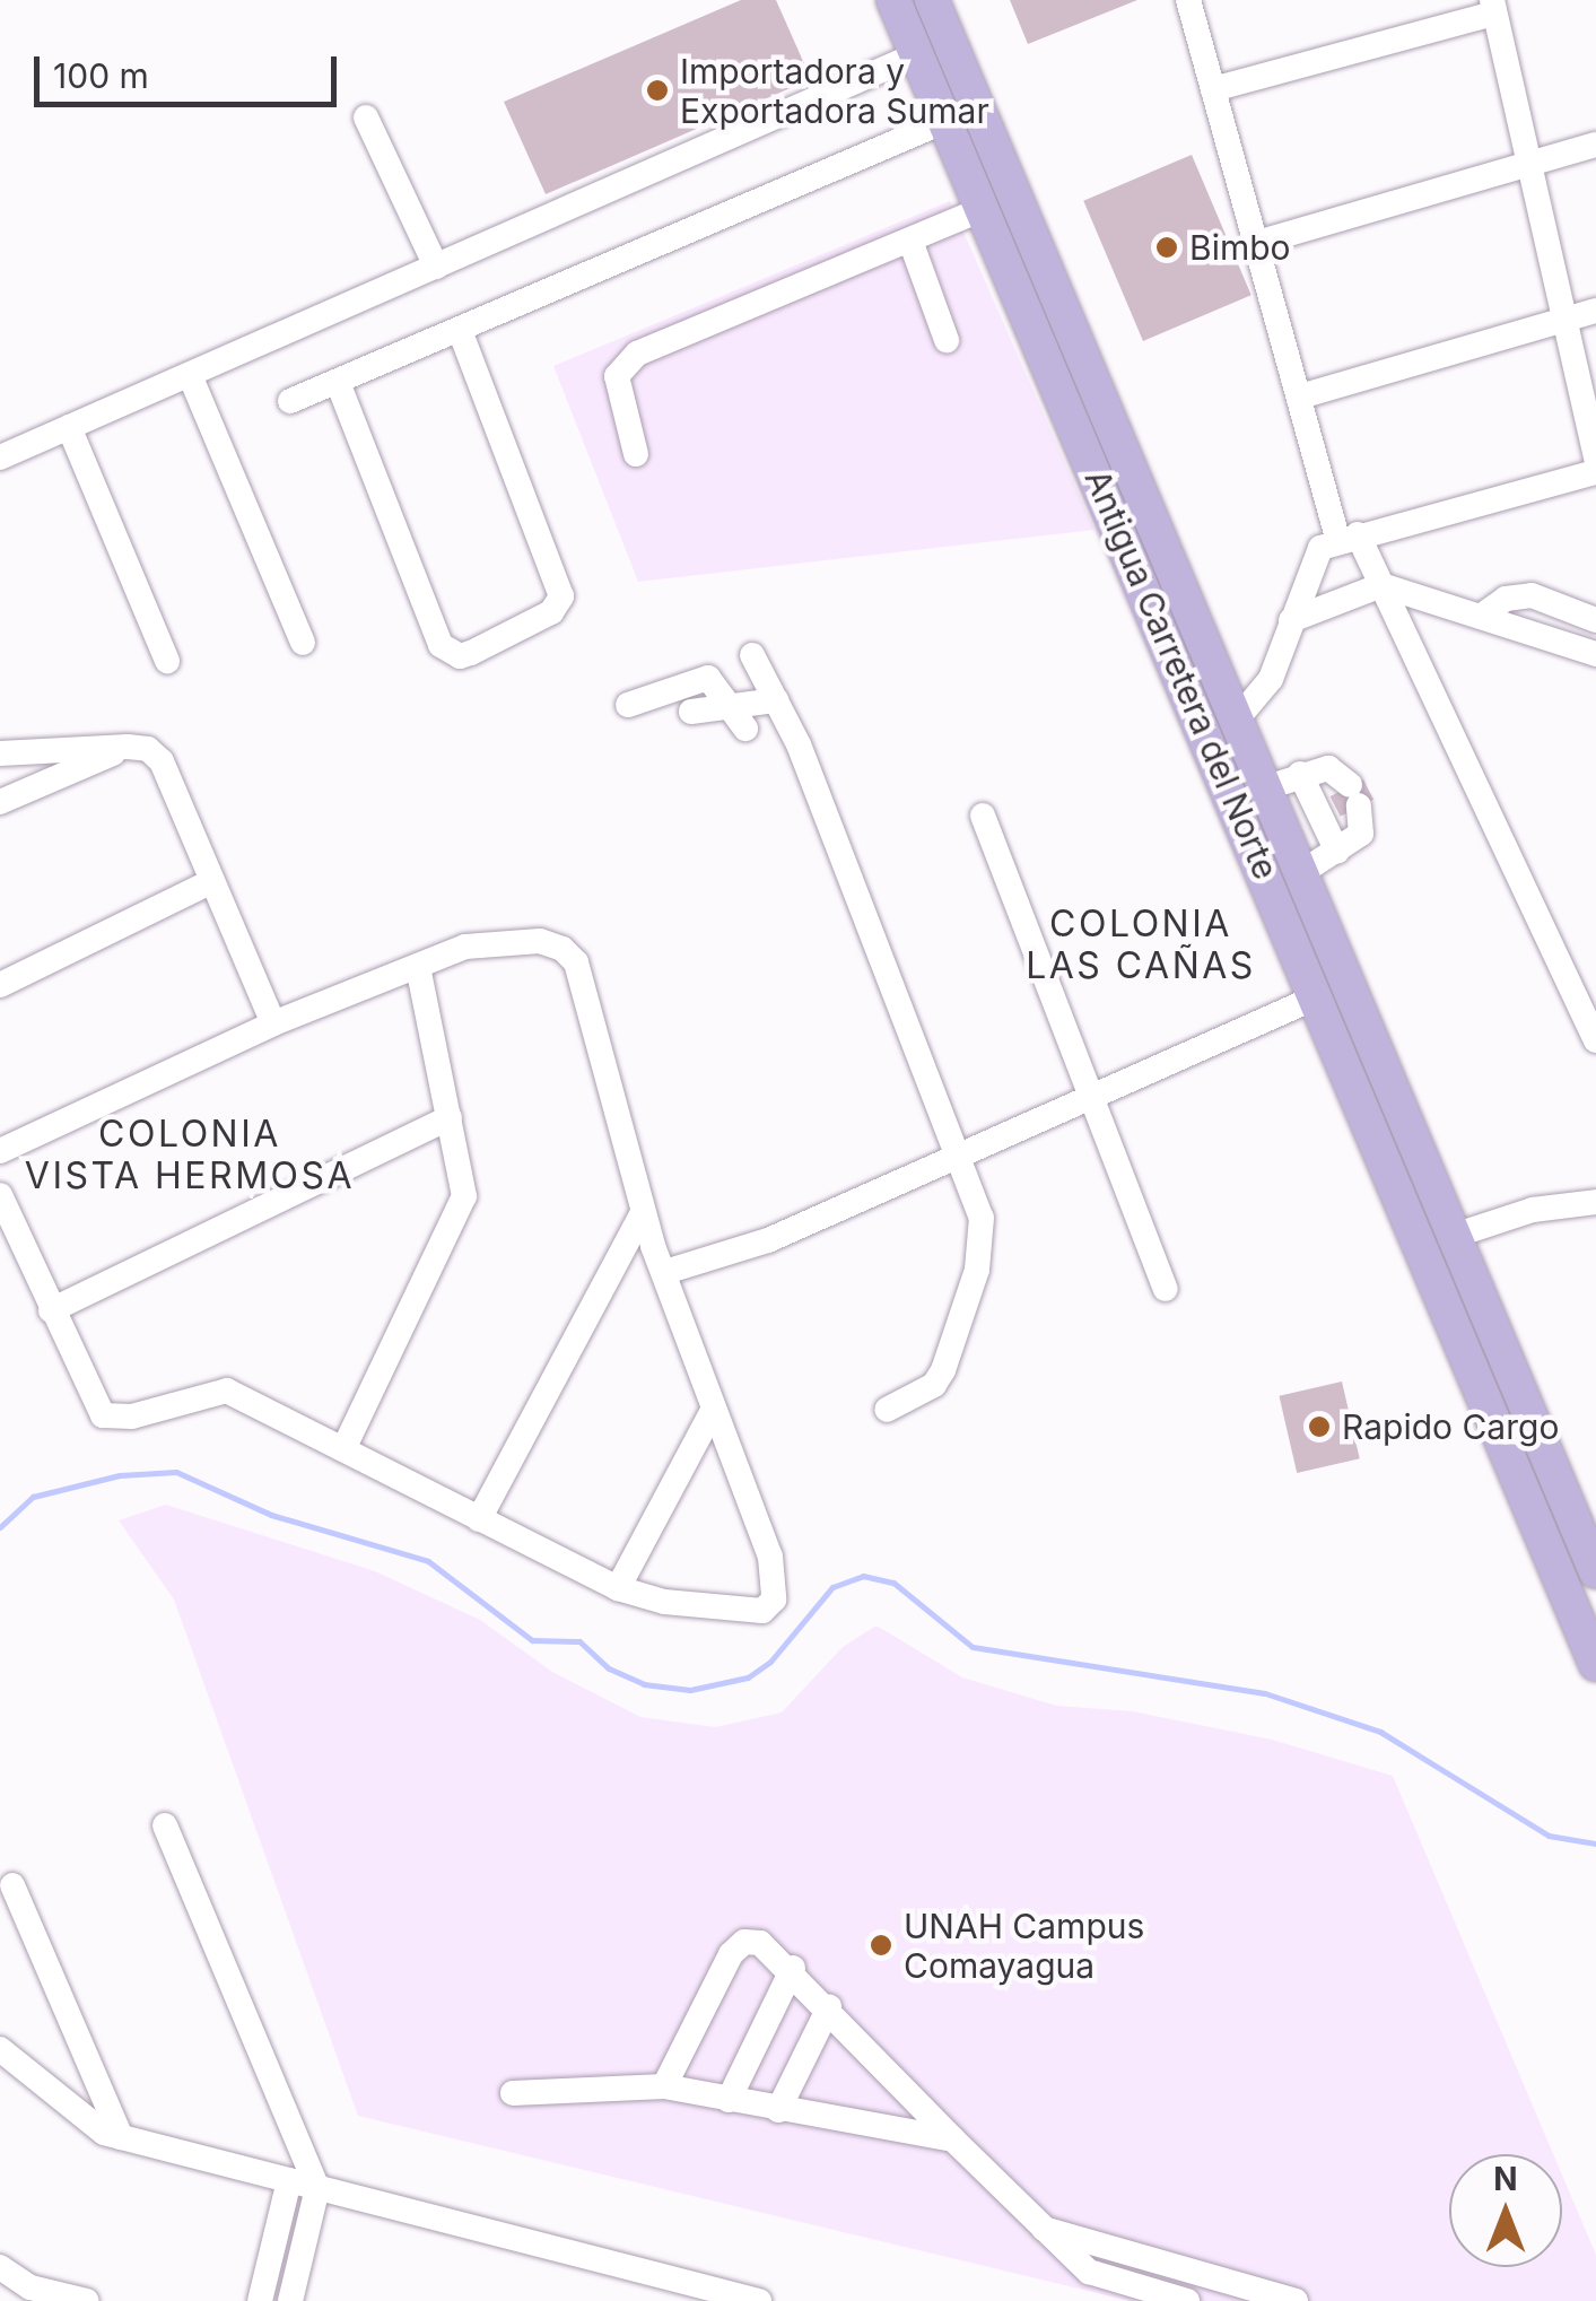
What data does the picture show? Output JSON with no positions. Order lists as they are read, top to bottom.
{
  "streets": {
    "main road": ["Antigua Carretera del Norte"]
  },
  "districts": ["COLONIA LAS CAÑAS", "COLONIA VISTA HERMOSA"],
  "places": [
    "Importadora y Exportadora Sumar",
    "Bimbo",
    "Rapido Cargo",
    "UNAH Campus Comayagua"
  ],
  "scale_bar": "100 m",
  "north": "top"
}
